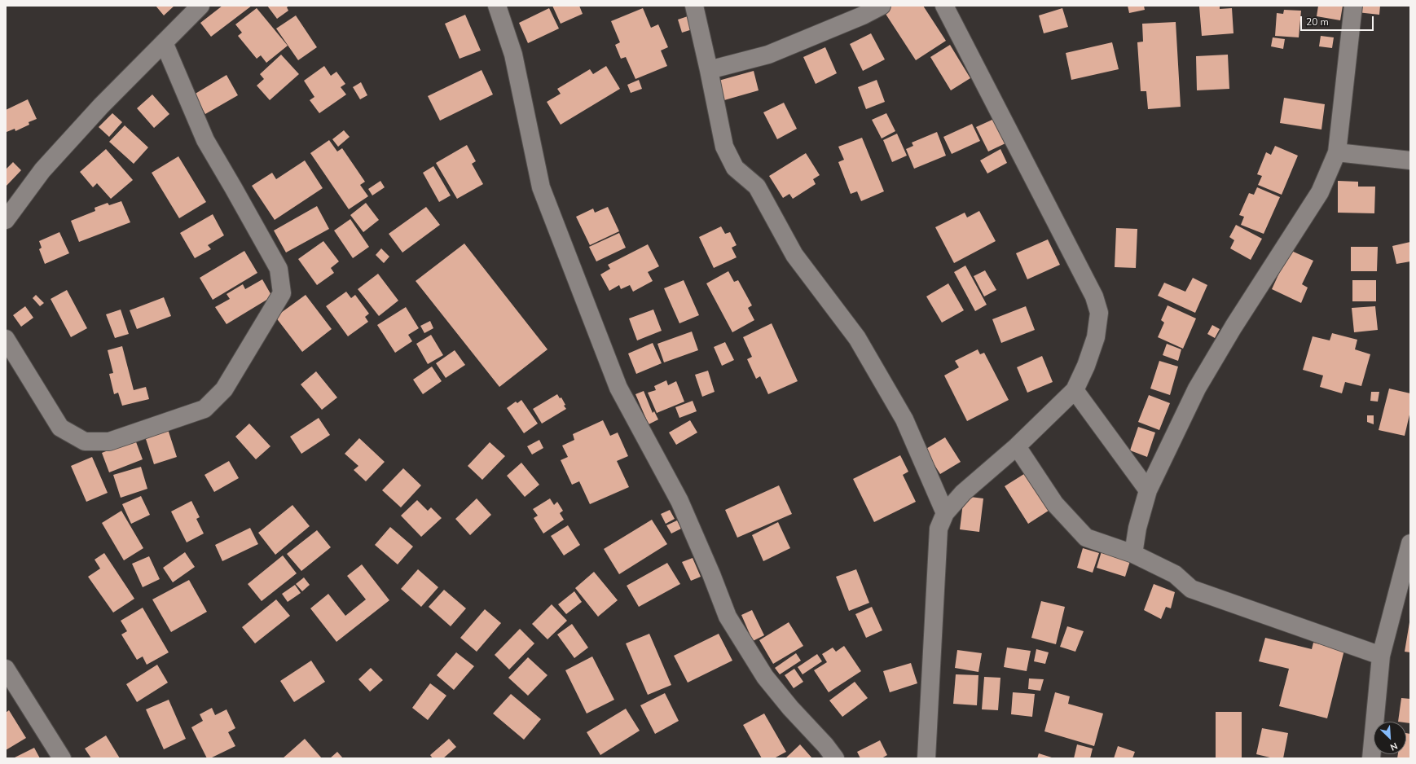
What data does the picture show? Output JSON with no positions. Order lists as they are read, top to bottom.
{
  "scale_bar": "20 m",
  "north": "bottom right"
}
